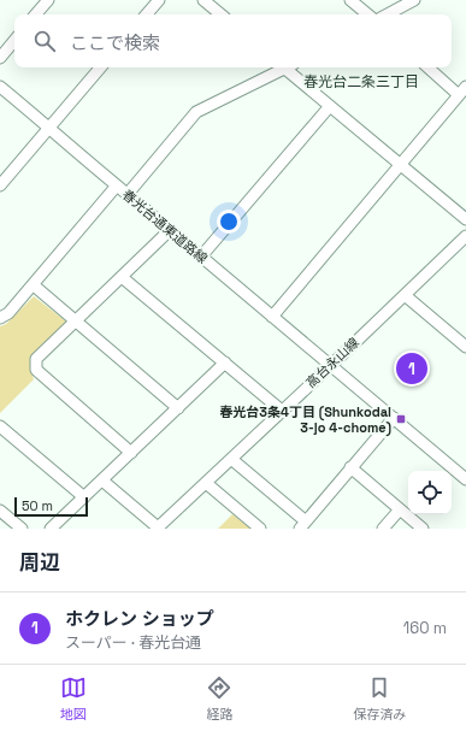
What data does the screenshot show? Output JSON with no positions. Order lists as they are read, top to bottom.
{
  "streets": {
    "street": ["春光台通東道路線", "高台永山線"]
  },
  "crossings": [
    ["春光台通東道路線", "高台永山線"]
  ],
  "districts": ["春光台二条三丁目"],
  "places": {
    "transit": ["春光台3条4丁目 (Shunkodai 3-jo 4-chome)"]
  },
  "scale_bar": "50 m",
  "page": {
    "search": "ここで検索",
    "pins": "1",
    "scale": "50 m",
    "heading": "周辺",
    "list": [
      {
        "mark": "1",
        "name": "ホクレン ショップ",
        "note": "スーパー · 春光台通",
        "value": "160 m"
      }
    ],
    "nav": ["地図", "経路", "保存済み"]
  }
}
